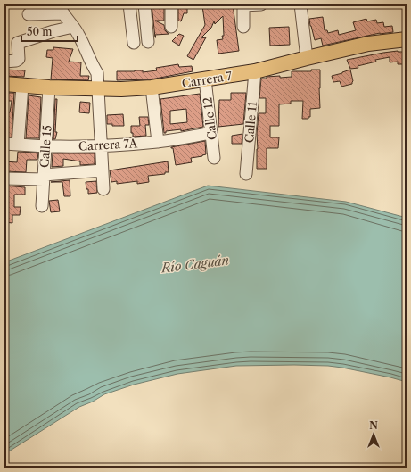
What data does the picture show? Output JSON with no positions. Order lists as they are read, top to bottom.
{
  "streets": {
    "main road": ["Carrera 7"],
    "street": [
      "Calle 12",
      "Calle 11",
      "Carrera 7A",
      "Calle 15"
    ]
  },
  "crossings": [
    ["Carrera 7", "Calle 12"],
    ["Carrera 7", "Calle 11"],
    ["Carrera 7", "Calle 15"],
    ["Calle 12", "Carrera 7A"],
    ["Carrera 7A", "Calle 15"]
  ],
  "water": ["Río Caguán"],
  "scale_bar": "50 m",
  "north": "top"
}
